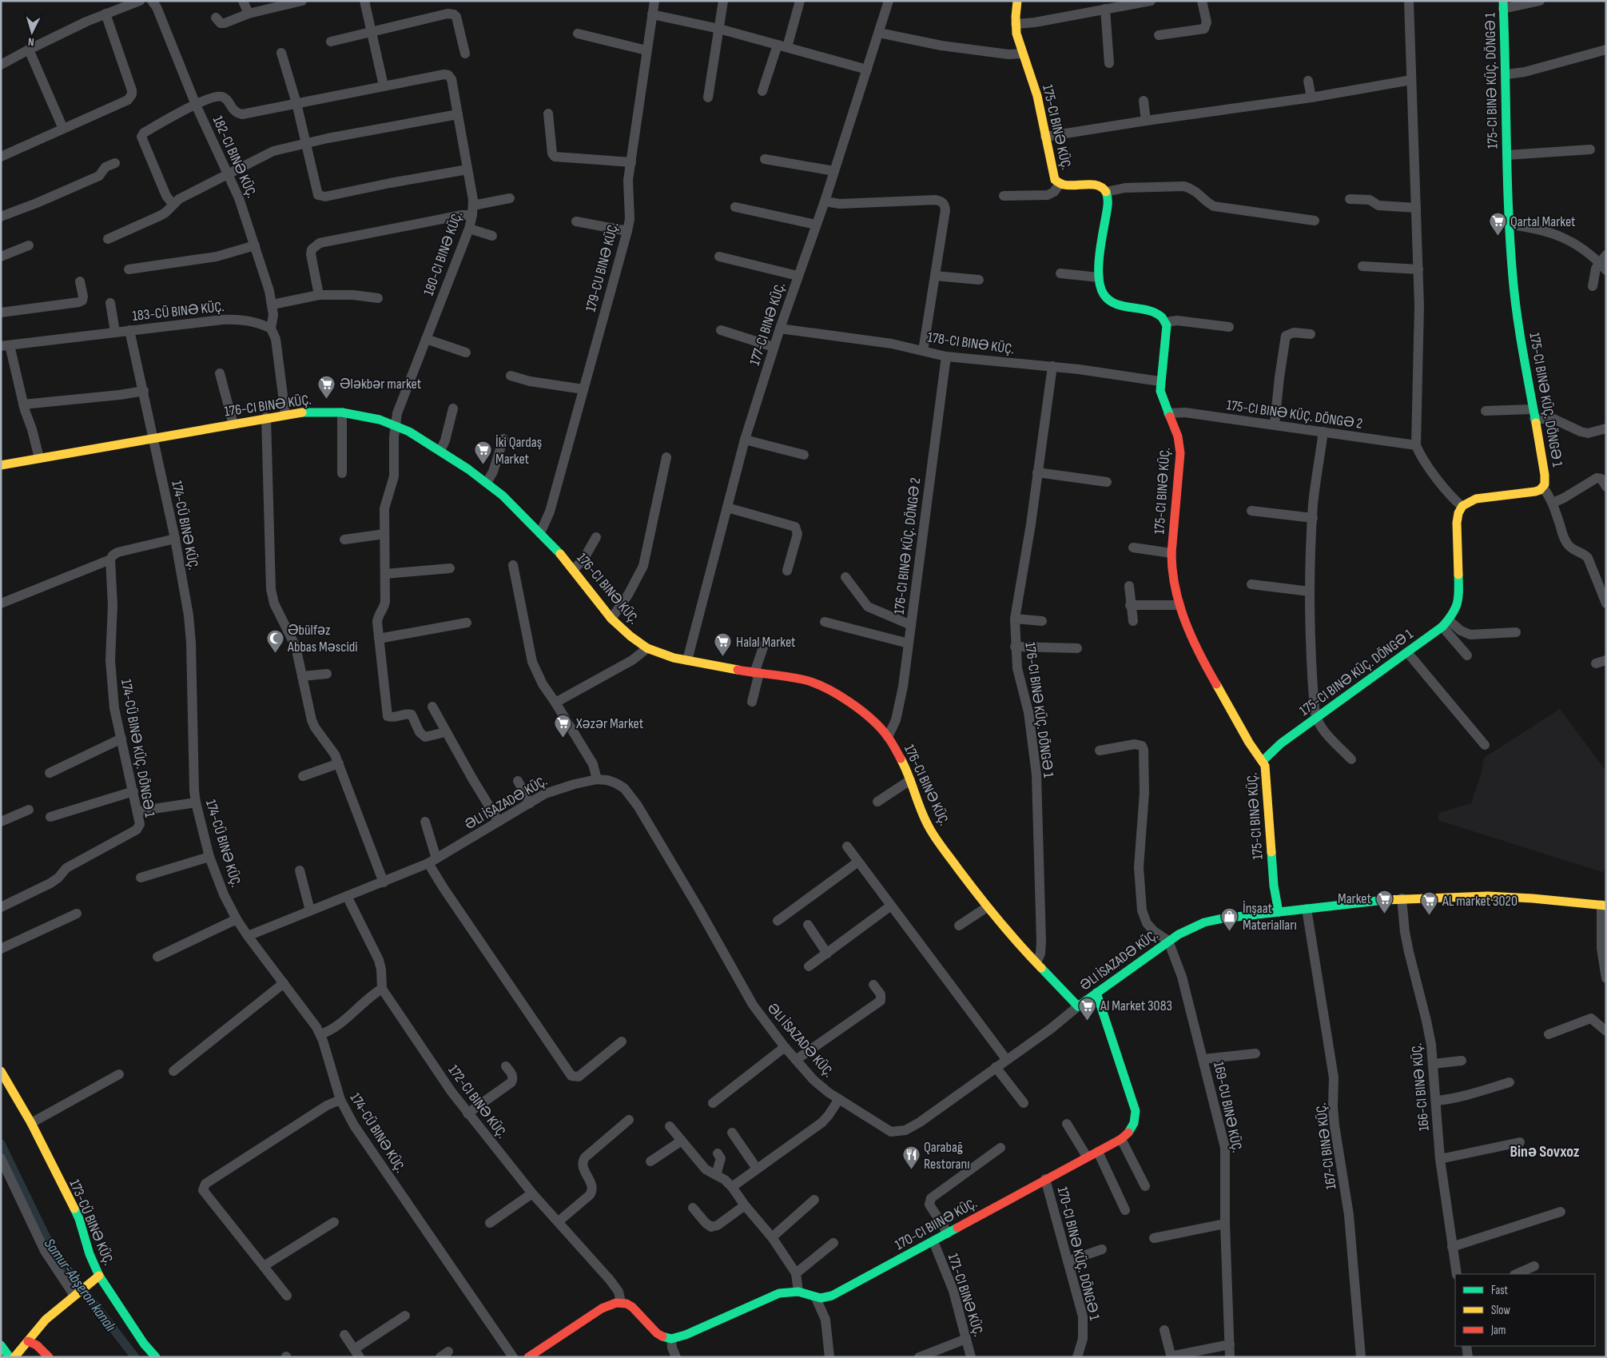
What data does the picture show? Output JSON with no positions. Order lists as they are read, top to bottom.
{
  "streets": {
    "street": [
      "182-CI BINƏ KÜÇ.",
      "179-CU BINƏ KÜÇ.",
      "183-CÜ BINƏ KÜÇ.",
      "177-CI BINƏ KÜÇ.",
      "174-CÜ BINƏ KÜÇ.",
      "174-CÜ BINƏ KÜÇ. DÖNGƏ 1",
      "ƏLI İSAZADƏ KÜÇ.",
      "172-CI BINƏ KÜÇ.",
      "169-CU BINƏ KÜÇ.",
      "167-CI BINƏ KÜÇ.",
      "173-CÜ BINƏ KÜÇ.",
      "17O-CI BIINƏ KÜÇ.",
      "170-CI BINƏ KÜÇ. DÖNGƏ 1",
      "171-CI BINƏ KÜÇ."
    ]
  },
  "crossings": [
    ["182-CI BINƏ KÜÇ.", "183-CÜ BINƏ KÜÇ."],
    ["183-CÜ BINƏ KÜÇ.", "174-CÜ BINƏ KÜÇ."],
    ["174-CÜ BINƏ KÜÇ.", "ƏLI İSAZADƏ KÜÇ."],
    ["ƏLI İSAZADƏ KÜÇ.", "169-CU BINƏ KÜÇ."],
    ["ƏLI İSAZADƏ KÜÇ.", "167-CI BINƏ KÜÇ."],
    ["ƏLI İSAZADƏ KÜÇ.", "17O-CI BIINƏ KÜÇ."],
    ["17O-CI BIINƏ KÜÇ.", "170-CI BINƏ KÜÇ. DÖNGƏ 1"],
    ["17O-CI BIINƏ KÜÇ.", "171-CI BINƏ KÜÇ."]
  ],
  "districts": ["Binə Sovxoz"],
  "water": ["Samur-Abşeron kanalı"],
  "places": {
    "supermarket": [
      "Qartal Market",
      "Ələkbər market",
      "İki Qardaş Market",
      "Halal Market",
      "Xəzər Market",
      "Market",
      "AL market 3020",
      "Al Market 3083"
    ],
    "mosque": ["Əbülfəz Abbas Məscidi"],
    "shop": ["İnşaat Materialları"],
    "restaurant": ["Qarabağ Restoranı"]
  },
  "legend": ["Fast", "Slow", "Jam"],
  "north": "bottom"
}
